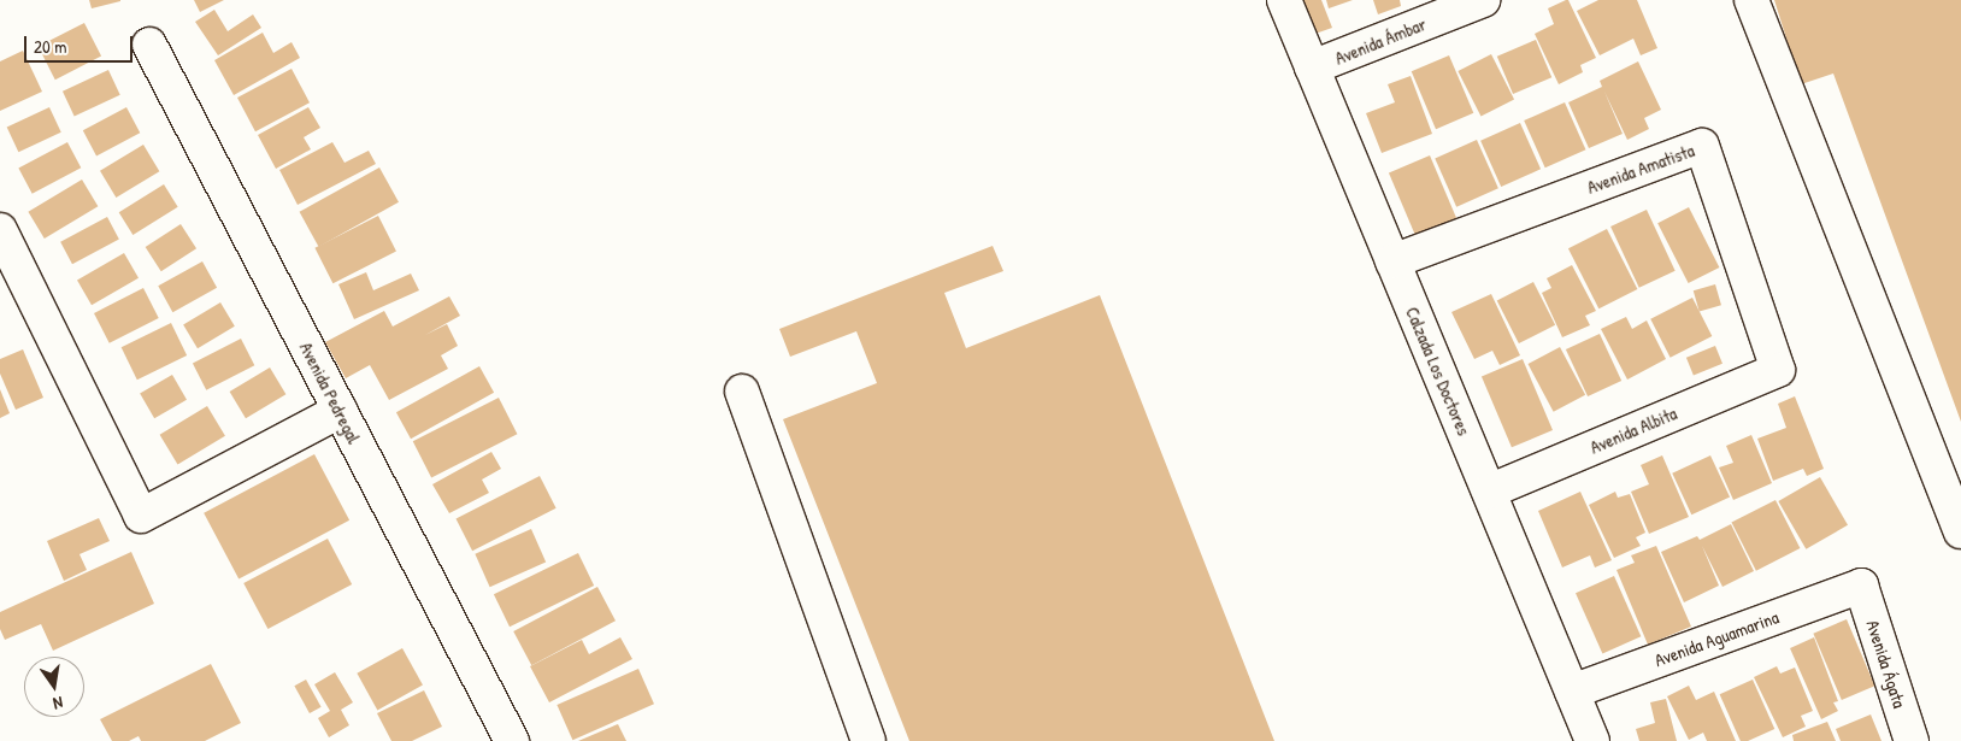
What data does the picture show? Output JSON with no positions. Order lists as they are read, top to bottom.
{
  "streets": {
    "street": [
      "Avenida Ámbar",
      "Avenida Amatista",
      "Calzada Los Doctores",
      "Avenida Pedregal",
      "Avenida Albita",
      "Avenida Aguamarina",
      "Avenida Ágata"
    ]
  },
  "crossings": [
    ["Avenida Ámbar", "Calzada Los Doctores"],
    ["Avenida Amatista", "Calzada Los Doctores"],
    ["Avenida Amatista", "Avenida Albita"],
    ["Calzada Los Doctores", "Avenida Albita"],
    ["Calzada Los Doctores", "Avenida Aguamarina"],
    ["Avenida Aguamarina", "Avenida Ágata"]
  ],
  "scale_bar": "20 m",
  "north": "bottom"
}
